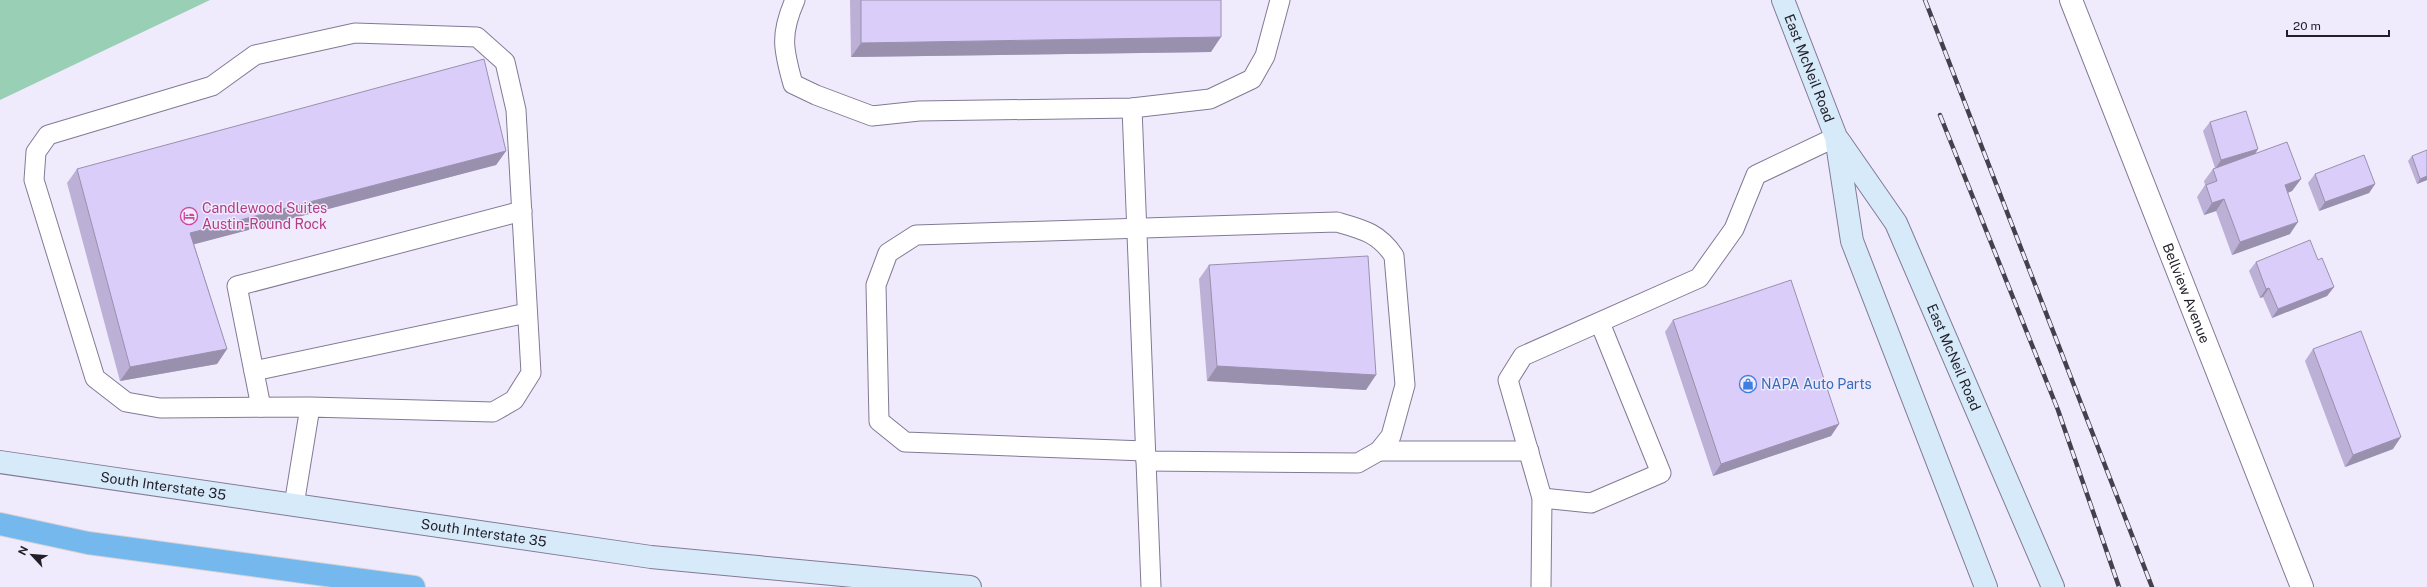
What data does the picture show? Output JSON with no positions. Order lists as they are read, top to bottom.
{
  "streets": {
    "street": ["East McNeil Road", "Bellview Avenue", "South Interstate 35"]
  },
  "places": {
    "hotel": ["Candlewood Suites Austin-Round Rock"],
    "shop": ["NAPA Auto Parts"]
  },
  "scale_bar": "20 m",
  "north": "top left"
}
